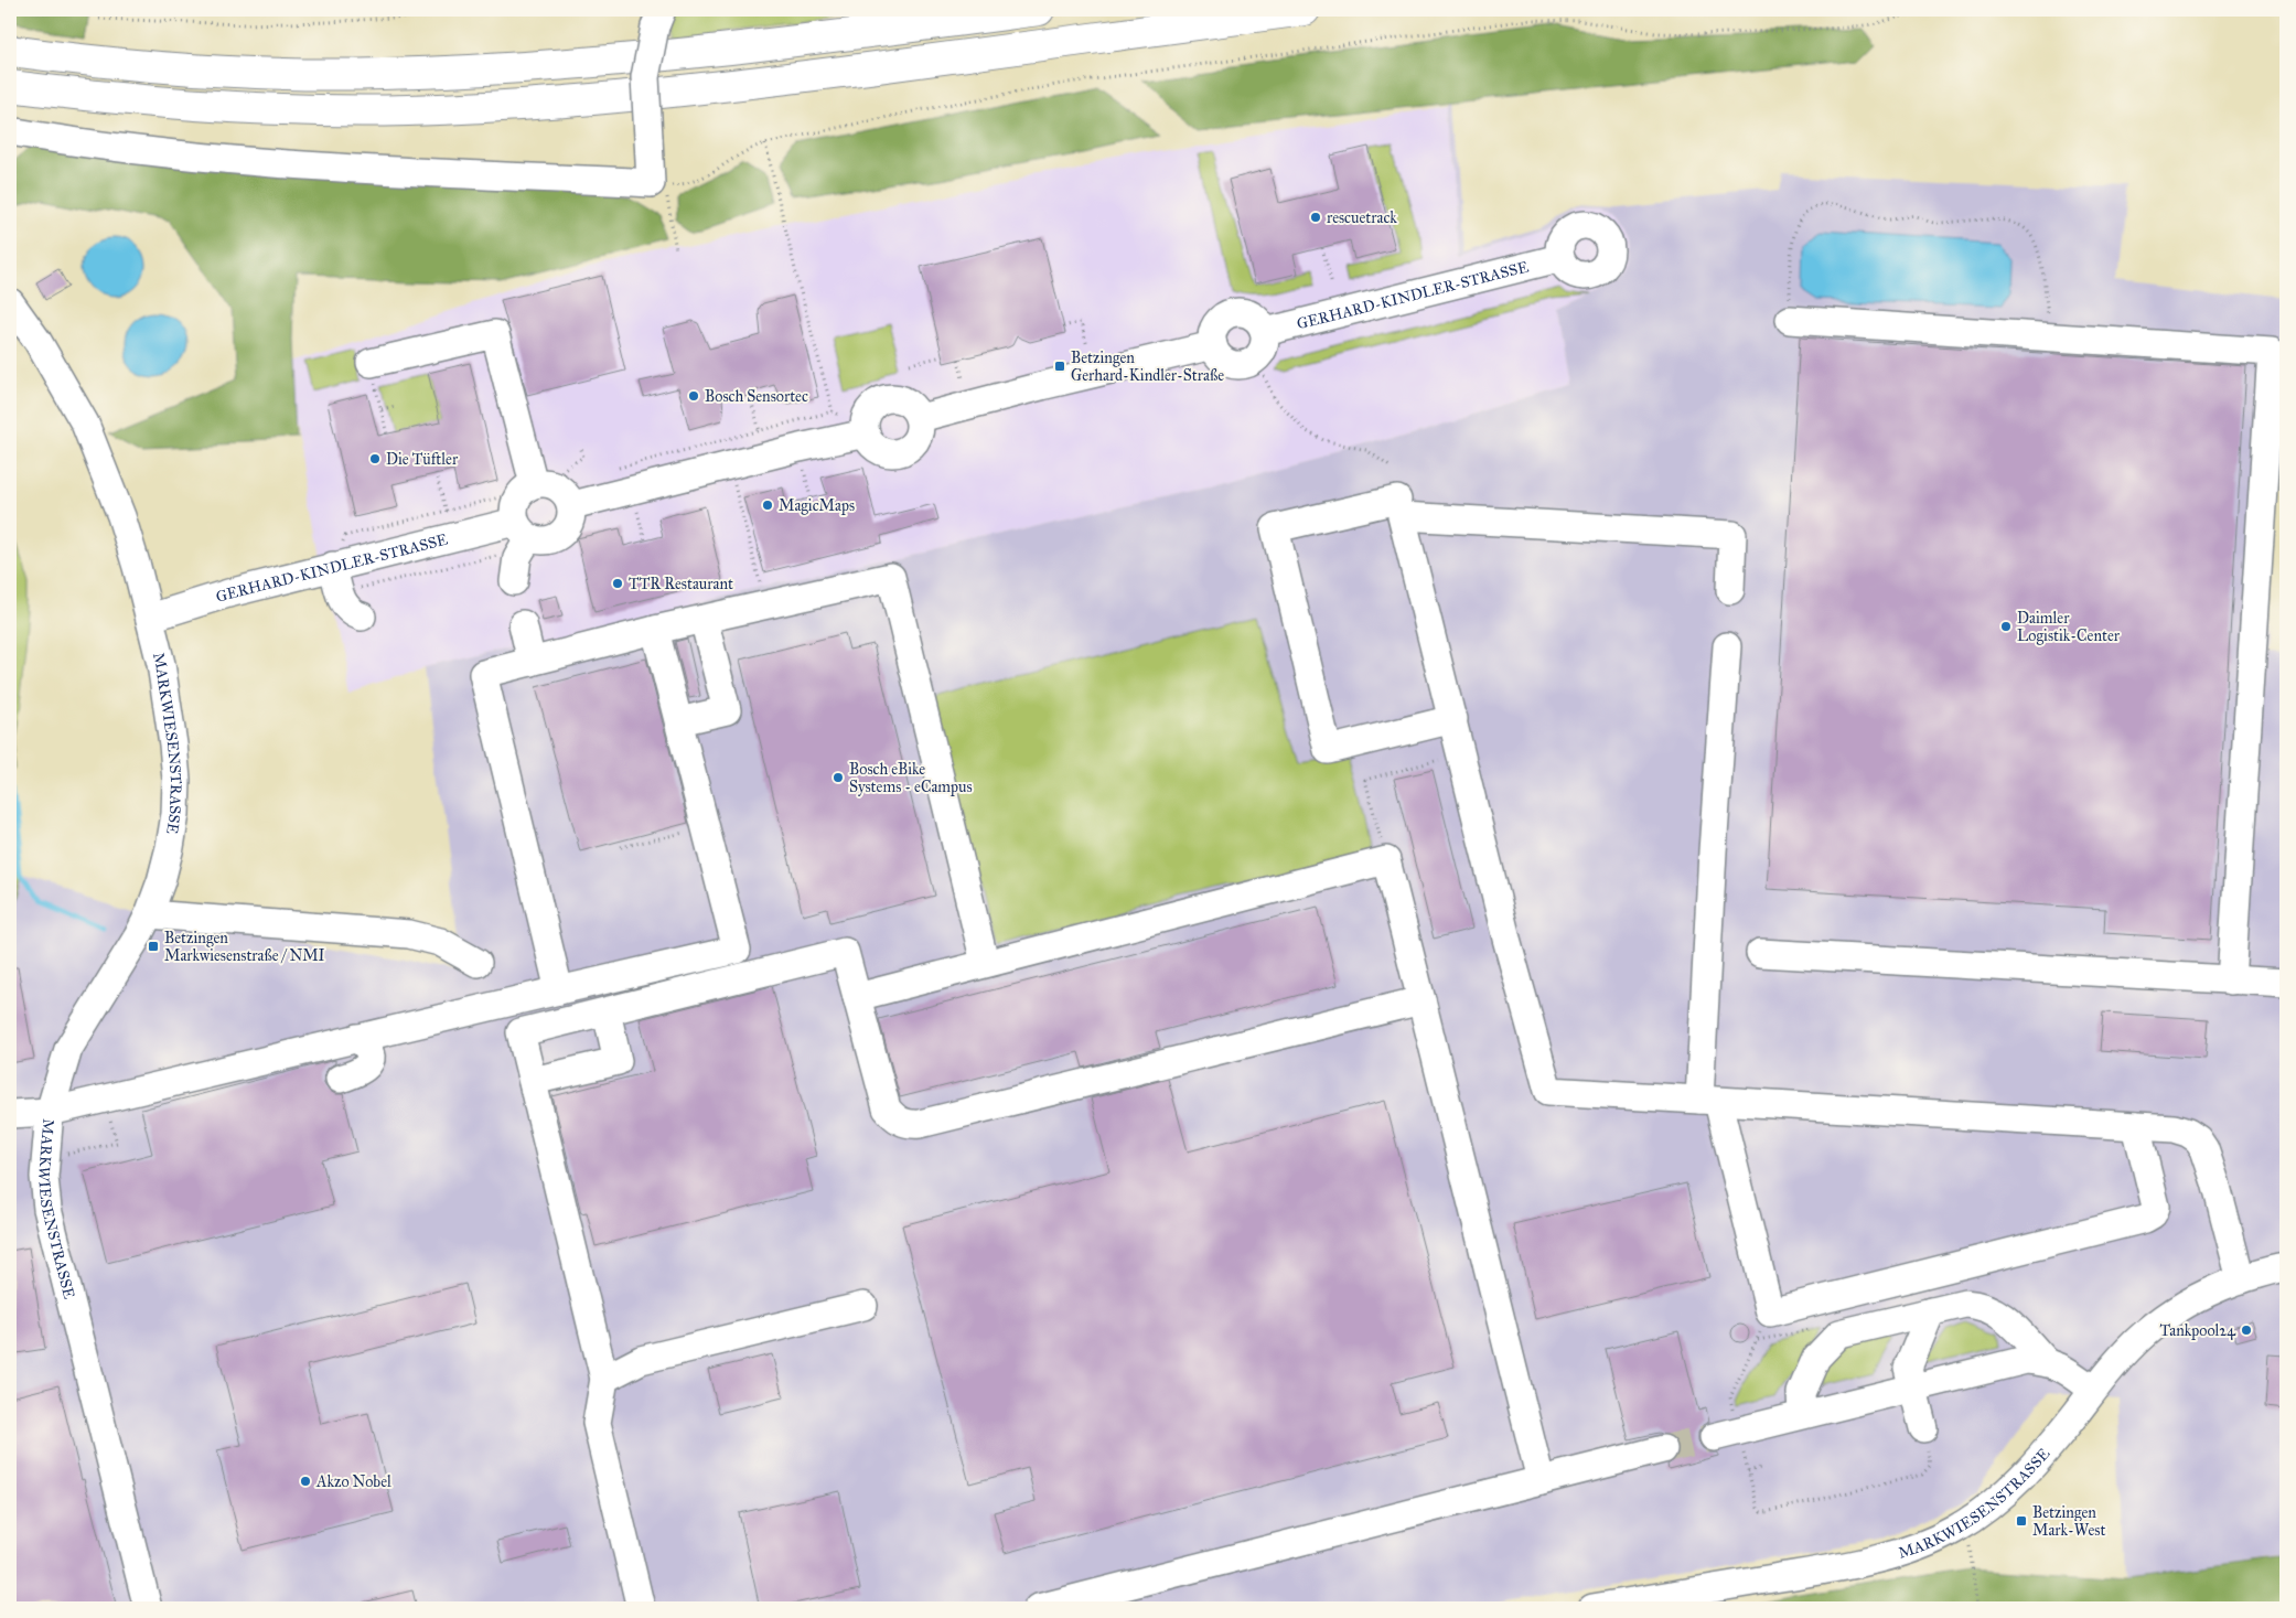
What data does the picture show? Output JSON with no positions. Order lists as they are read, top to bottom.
{
  "streets": {
    "street": ["GERHARD-KINDLER-STRASSE", "MARKWIESENSTRASSE"]
  },
  "crossings": [
    ["GERHARD-KINDLER-STRASSE", "MARKWIESENSTRASSE"]
  ],
  "places": {
    "other": [
      "rescuetrack",
      "Bosch Sensortec",
      "Die Tüftler",
      "MagicMaps",
      "TTR Restaurant",
      "Daimler Logistik-Center",
      "Bosch eBike Systems - eCampus",
      "Tankpool24",
      "Akzo Nobel"
    ],
    "transit": ["Betzingen Gerhard-Kindler-Straße", "Betzingen Markwiesenstraße / NMI", "Betzingen Mark-West"]
  }
}
